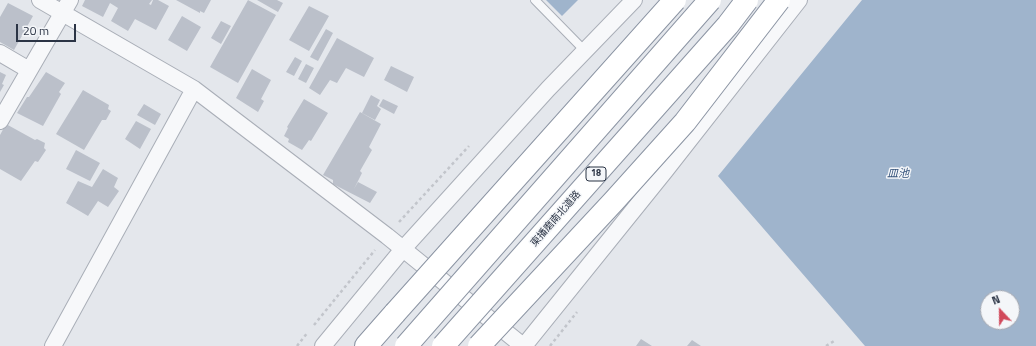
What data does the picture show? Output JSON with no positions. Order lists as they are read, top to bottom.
{
  "streets": {
    "highway": ["18", "東播磨南北道路"]
  },
  "water": ["皿池"],
  "scale_bar": "20 m",
  "north": "top"
}
